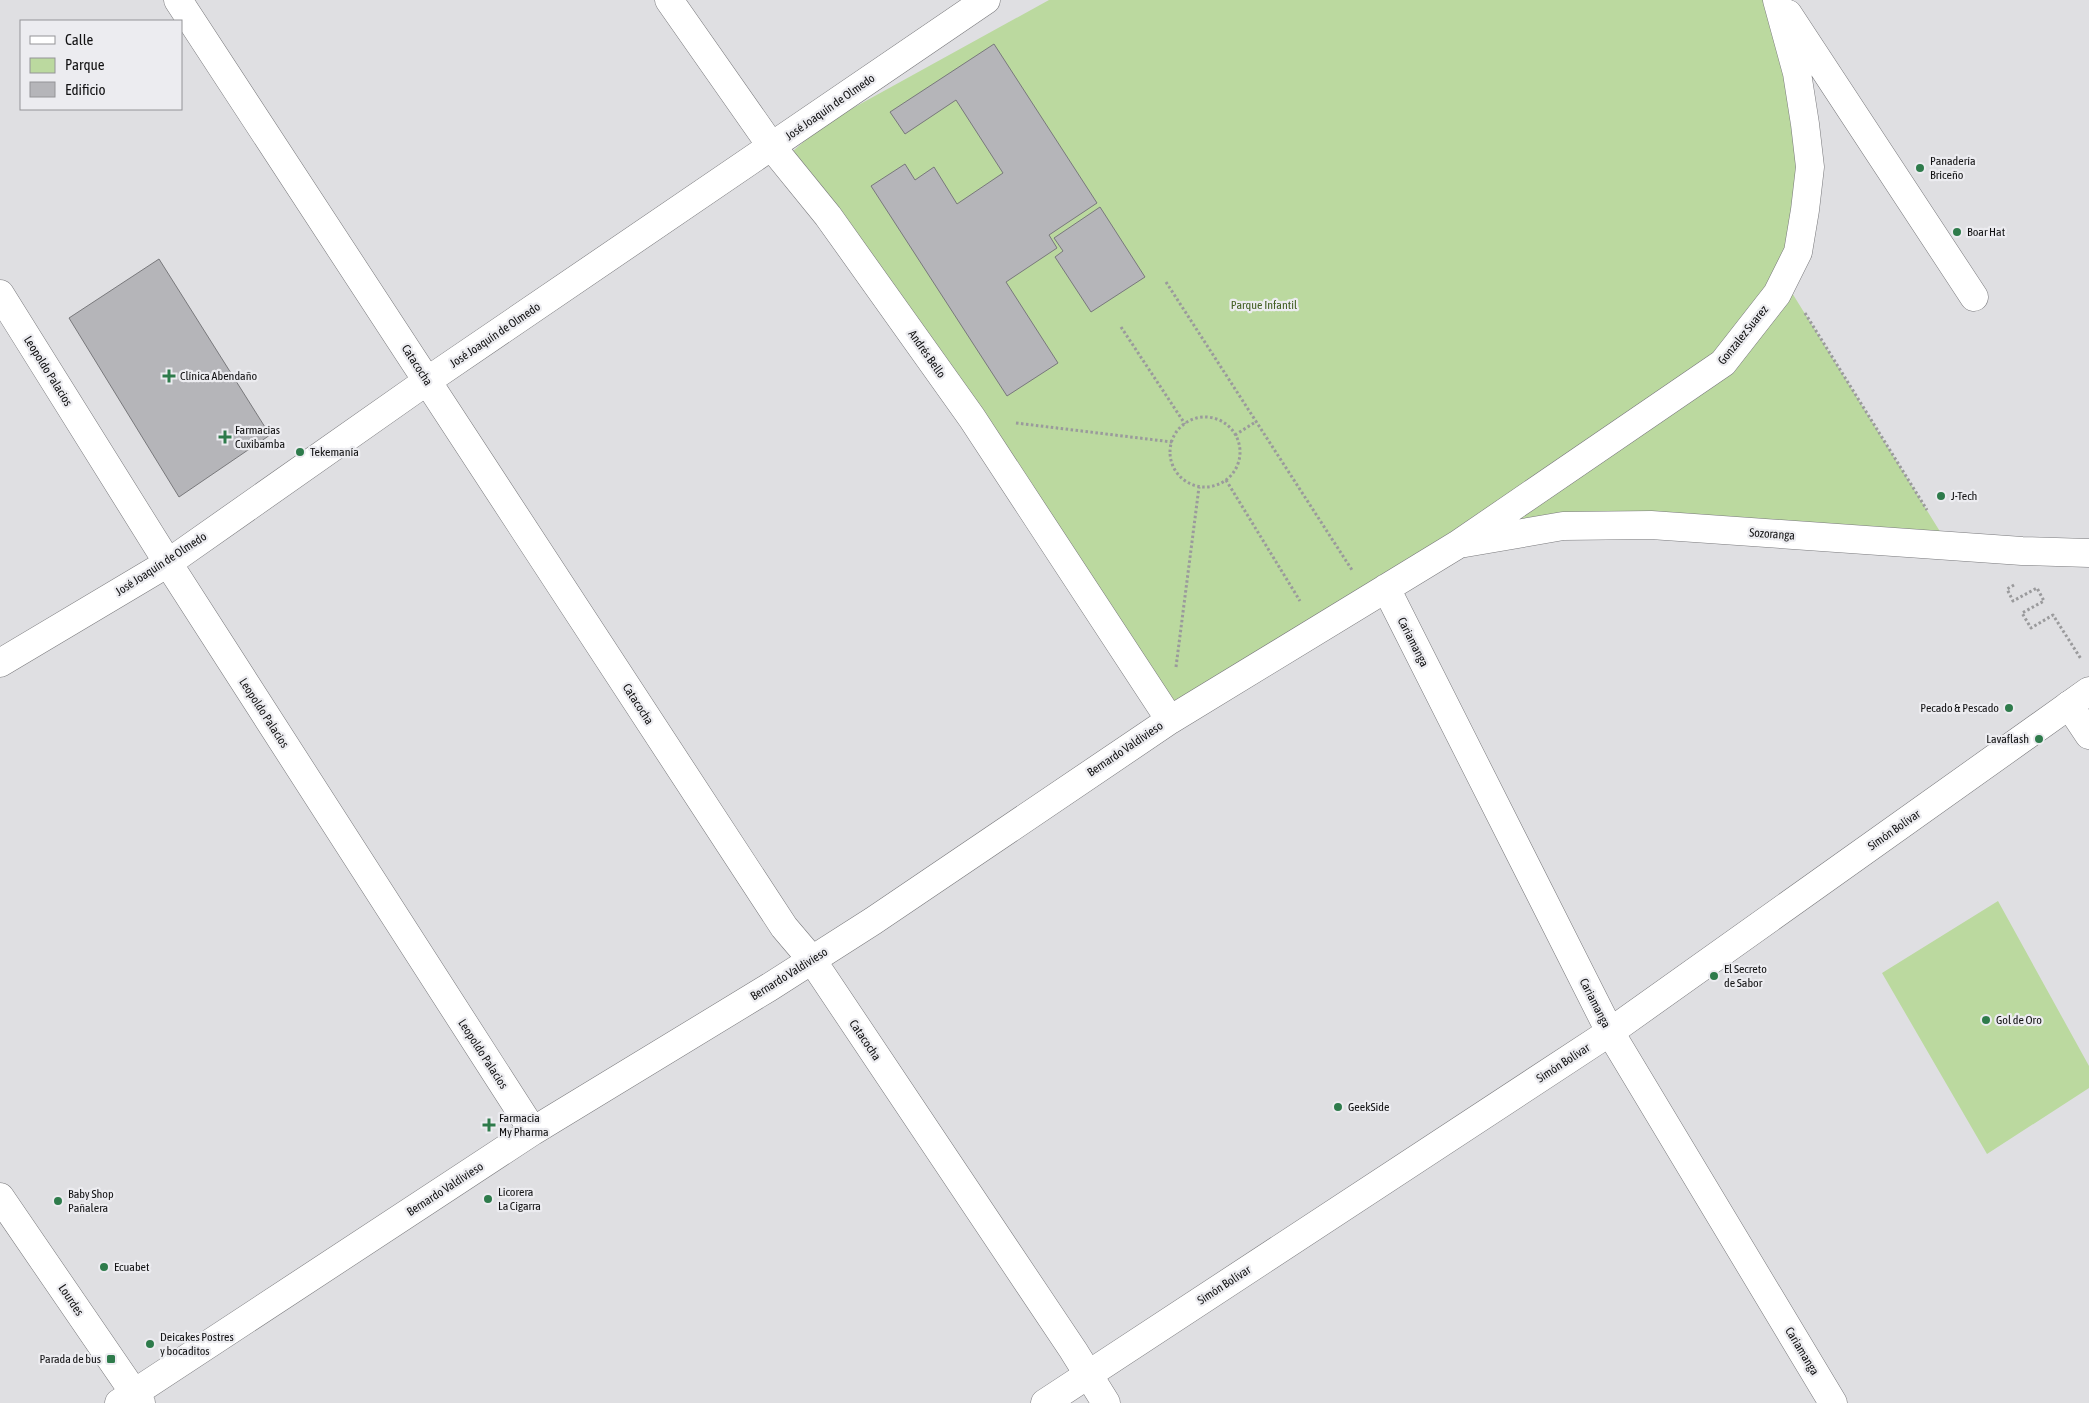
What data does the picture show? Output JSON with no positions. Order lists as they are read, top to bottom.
{
  "streets": {
    "street": [
      "José Joaquín de Olmedo",
      "Gonzalez Suarez",
      "Andrés Bello",
      "Catacocha",
      "Leopoldo Palacios",
      "Sozoranga",
      "Cariamanga",
      "Bernardo Valdivieso",
      "Simón Bolívar",
      "Lourdes"
    ]
  },
  "crossings": [
    ["José Joaquín de Olmedo", "Andrés Bello"],
    ["José Joaquín de Olmedo", "Catacocha"],
    ["José Joaquín de Olmedo", "Leopoldo Palacios"],
    ["Gonzalez Suarez", "Sozoranga"],
    ["Gonzalez Suarez", "Bernardo Valdivieso"],
    ["Andrés Bello", "Bernardo Valdivieso"],
    ["Catacocha", "Bernardo Valdivieso"],
    ["Catacocha", "Simón Bolívar"],
    ["Leopoldo Palacios", "Bernardo Valdivieso"],
    ["Sozoranga", "Bernardo Valdivieso"],
    ["Cariamanga", "Bernardo Valdivieso"],
    ["Cariamanga", "Simón Bolívar"],
    ["Bernardo Valdivieso", "Lourdes"]
  ],
  "parks": ["Parque Infantil"],
  "places": {
    "other": [
      "Panadería Briceño",
      "Boar Hat",
      "Tekemanía",
      "J-Tech",
      "Pecado & Pescado",
      "Lavaflash",
      "El Secreto de Sabor",
      "Gol de Oro",
      "GeekSide",
      "Licorera La Cigarra",
      "Baby Shop Pañalera",
      "Ecuabet",
      "Deicakes Postres y bocaditos"
    ],
    "health": ["Clínica Abendaño", "Farmacias Cuxibamba", "Farmacia My Pharma"],
    "transit": ["Parada de bus"]
  },
  "legend": ["Calle", "Parque", "Edificio"]
}
